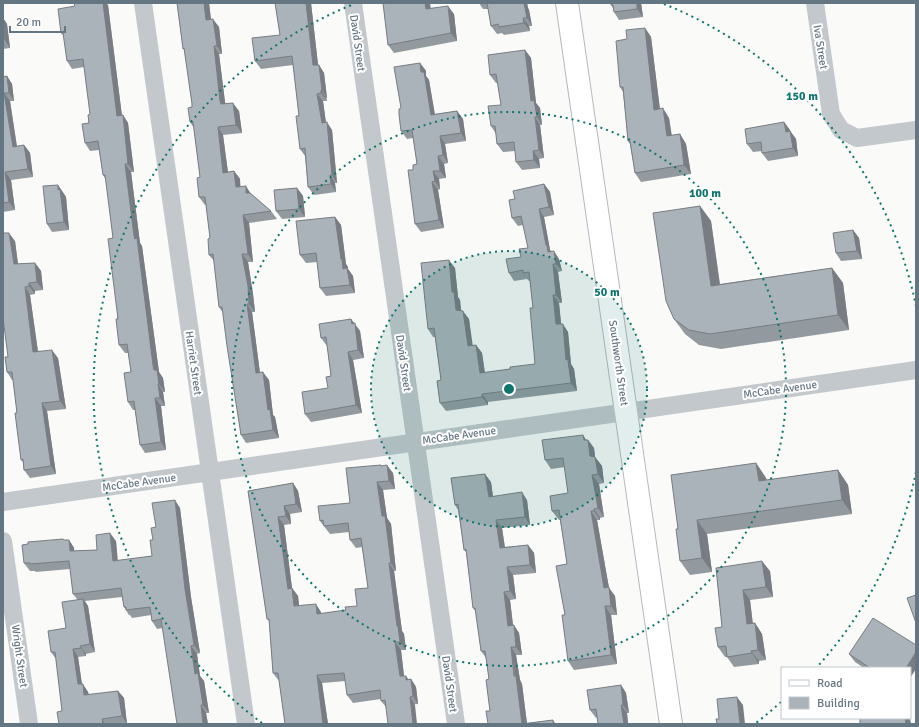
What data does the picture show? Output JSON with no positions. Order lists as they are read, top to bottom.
{
  "streets": {
    "main road": ["Southworth Street"],
    "street": [
      "David Street",
      "Iva Street",
      "Harriet Street",
      "McCabe Avenue",
      "Wright Street"
    ]
  },
  "crossings": [
    ["David Street", "McCabe Avenue"],
    ["Harriet Street", "McCabe Avenue"],
    ["Southworth Street", "McCabe Avenue"]
  ],
  "legend": ["Road", "Building"],
  "scale_bar": "20 m",
  "rings": ["150 m", "100 m", "50 m"]
}
